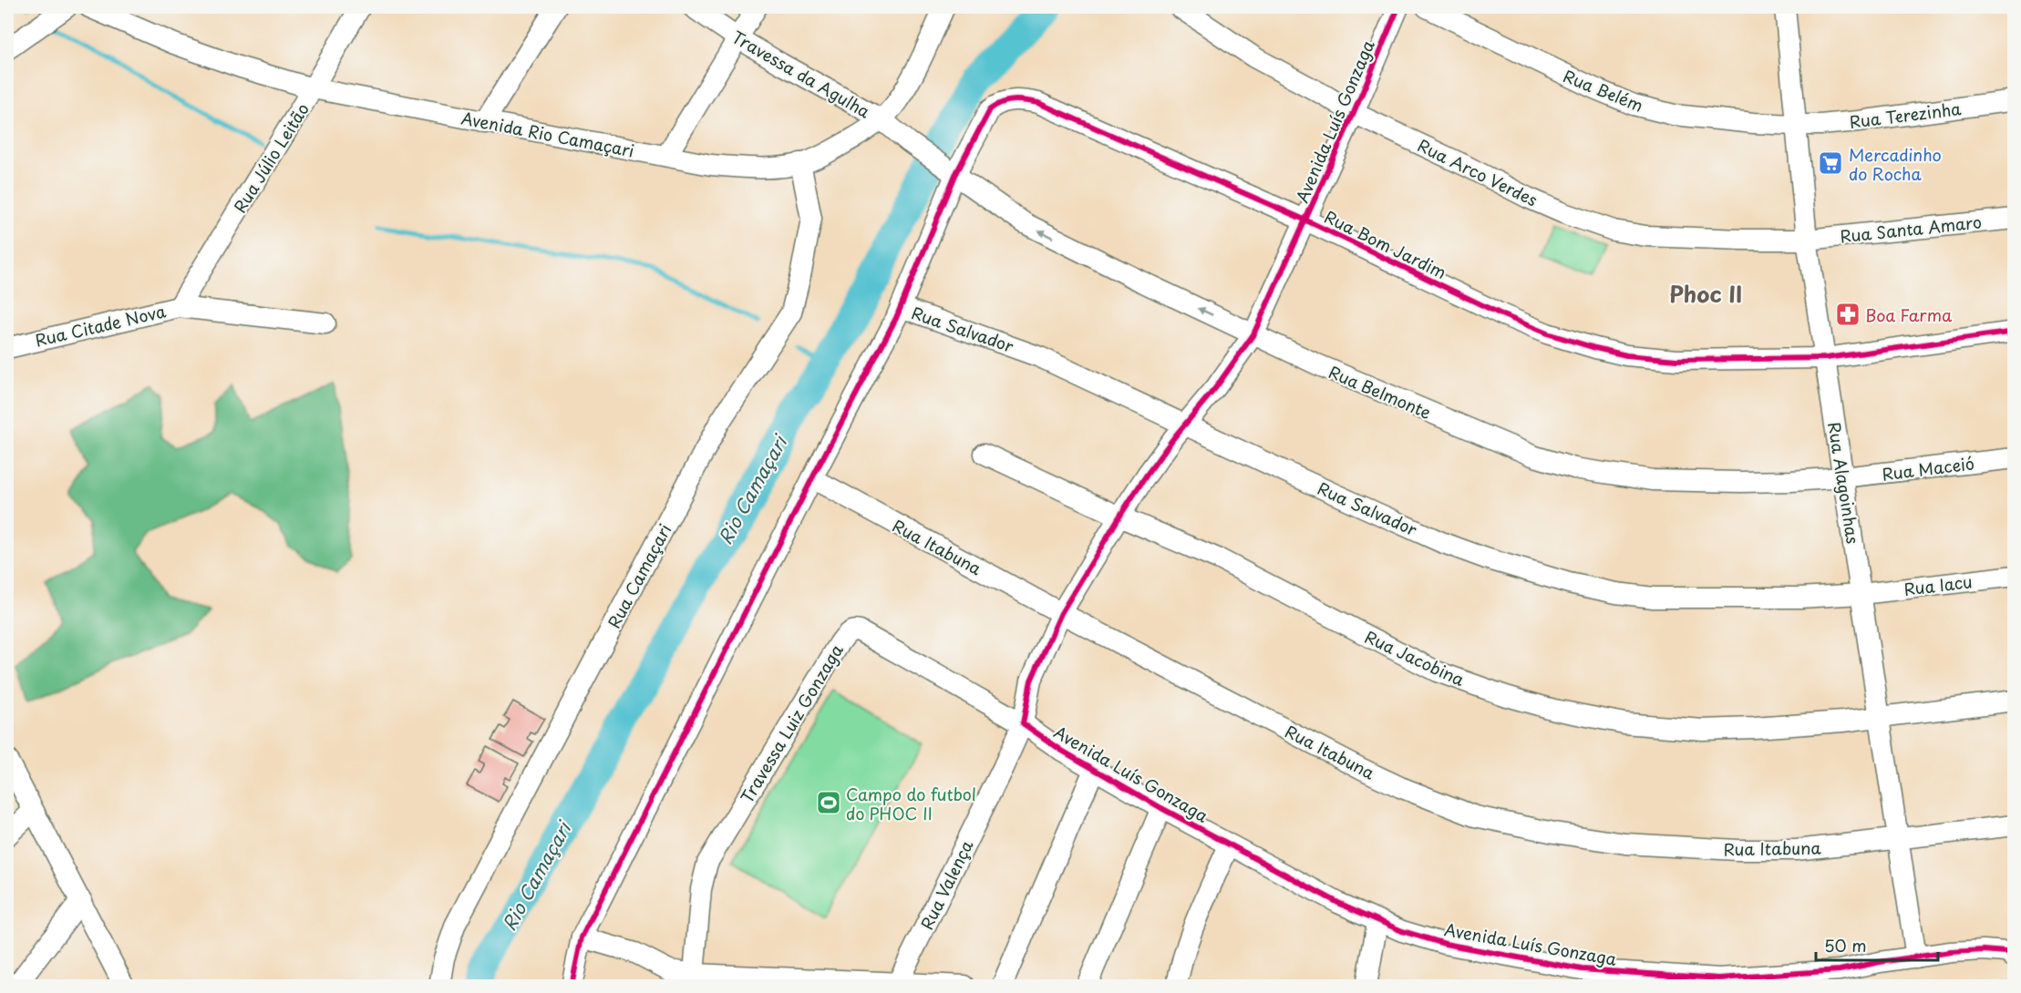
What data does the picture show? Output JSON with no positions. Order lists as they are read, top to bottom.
{
  "streets": {
    "street": [
      "Travessa da Agulha",
      "Rua Belém",
      "Rua Terezinha",
      "Avenida Luís Gonzaga",
      "Avenida Rio Camaçari",
      "Rua Júlio Leitão",
      "Rua Arco Verdes",
      "Rua Santa Amaro",
      "Rua Bom Jardim",
      "Rua Citade Nova",
      "Rua Salvador",
      "Rua Belmonte",
      "Rua Maceió",
      "Rua Alagoinhas",
      "Rua Itabuna",
      "Rua Camaçari",
      "Rua Iacu",
      "Rua Jacobina",
      "Travessa Luiz Gonzaga",
      "Rua Valença"
    ]
  },
  "crossings": [
    ["Travessa da Agulha", "Avenida Rio Camaçari"],
    ["Travessa da Agulha", "Rua Bom Jardim"],
    ["Travessa da Agulha", "Rua Belmonte"],
    ["Rua Belém", "Rua Terezinha"],
    ["Rua Belém", "Rua Alagoinhas"],
    ["Rua Terezinha", "Rua Alagoinhas"],
    ["Avenida Luís Gonzaga", "Rua Arco Verdes"],
    ["Avenida Luís Gonzaga", "Rua Bom Jardim"],
    ["Avenida Luís Gonzaga", "Rua Salvador"],
    ["Avenida Luís Gonzaga", "Rua Belmonte"],
    ["Avenida Luís Gonzaga", "Rua Alagoinhas"],
    ["Avenida Luís Gonzaga", "Rua Itabuna"],
    ["Avenida Luís Gonzaga", "Rua Jacobina"],
    ["Avenida Luís Gonzaga", "Travessa Luiz Gonzaga"],
    ["Avenida Luís Gonzaga", "Rua Valença"],
    ["Avenida Rio Camaçari", "Rua Júlio Leitão"],
    ["Avenida Rio Camaçari", "Rua Camaçari"],
    ["Rua Júlio Leitão", "Rua Citade Nova"],
    ["Rua Arco Verdes", "Rua Santa Amaro"],
    ["Rua Arco Verdes", "Rua Alagoinhas"],
    ["Rua Santa Amaro", "Rua Alagoinhas"],
    ["Rua Bom Jardim", "Rua Salvador"],
    ["Rua Bom Jardim", "Rua Belmonte"],
    ["Rua Bom Jardim", "Rua Alagoinhas"],
    ["Rua Bom Jardim", "Rua Itabuna"],
    ["Rua Salvador", "Rua Alagoinhas"],
    ["Rua Salvador", "Rua Iacu"],
    ["Rua Belmonte", "Rua Maceió"],
    ["Rua Belmonte", "Rua Alagoinhas"],
    ["Rua Maceió", "Rua Alagoinhas"],
    ["Rua Alagoinhas", "Rua Itabuna"],
    ["Rua Alagoinhas", "Rua Iacu"],
    ["Rua Alagoinhas", "Rua Jacobina"],
    ["Travessa Luiz Gonzaga", "Rua Valença"]
  ],
  "one_way": ["Rua Belmonte"],
  "districts": ["Phoc II"],
  "water": ["Rio Camaçari"],
  "places": {
    "supermarket": ["Mercadinho do Rocha"],
    "pharmacy": ["Boa Farma"],
    "sports": ["Campo do futbol do PHOC II"]
  },
  "scale_bar": "50 m"
}
